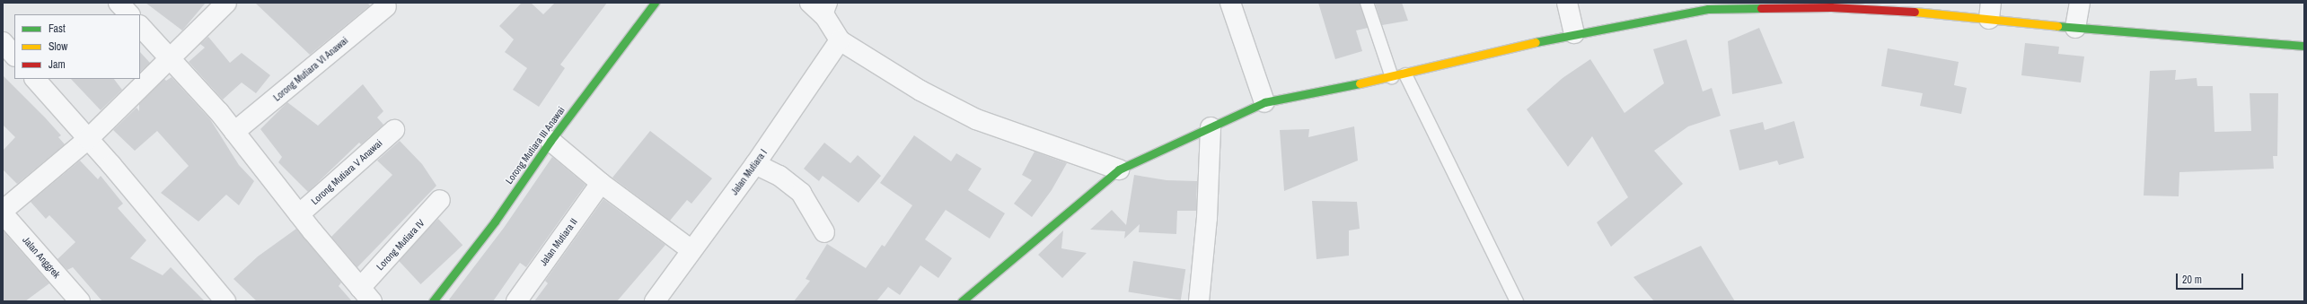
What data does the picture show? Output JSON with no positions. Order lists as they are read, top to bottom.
{
  "streets": {
    "street": [
      "Lorong Mutiara VI Anawai",
      "Lorong Mutiara III Anawai",
      "Lorong Mutiara V Anawai",
      "Jalan Mutiara I",
      "Jalan Mutiara II",
      "Lorong Mutiara IV",
      "Jalan Anggrek"
    ]
  },
  "legend": ["Fast", "Slow", "Jam"],
  "scale_bar": "20 m"
}
